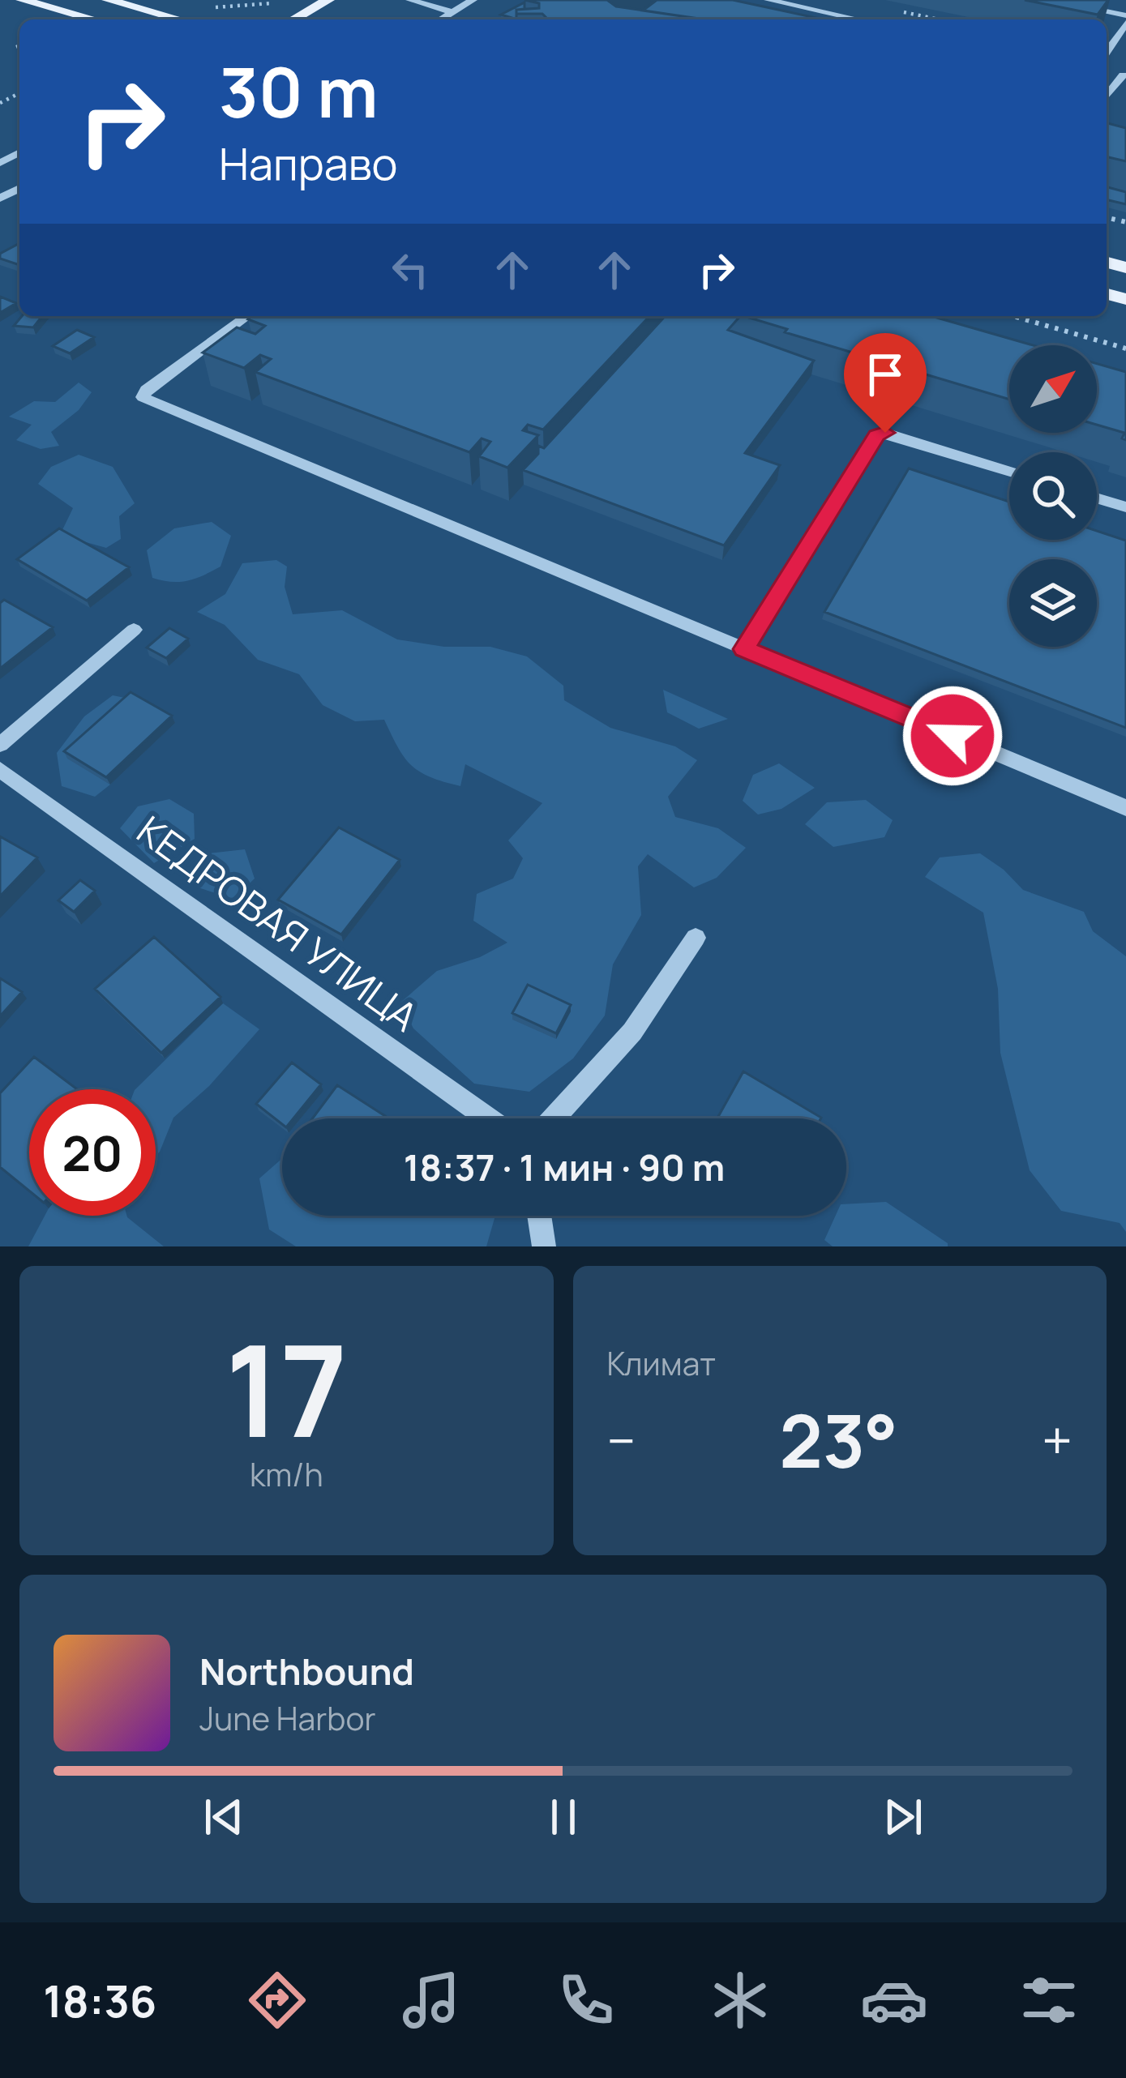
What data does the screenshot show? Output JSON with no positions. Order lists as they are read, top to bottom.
{
  "streets": {
    "street": ["КЕДРОВАЯ УЛИЦА"]
  },
  "north": "top right",
  "page": {
    "turn": ["30 m", "Направо"],
    "limit": "20",
    "trip": "18:37 · 1 мин · 90 m",
    "tile": [
      ["17", "km/h"],
      "Климат"
    ],
    "heat": ["−", "23°", "+"],
    "song": ["Northbound", "June Harbor"],
    "tabs": "18:36"
  }
}
